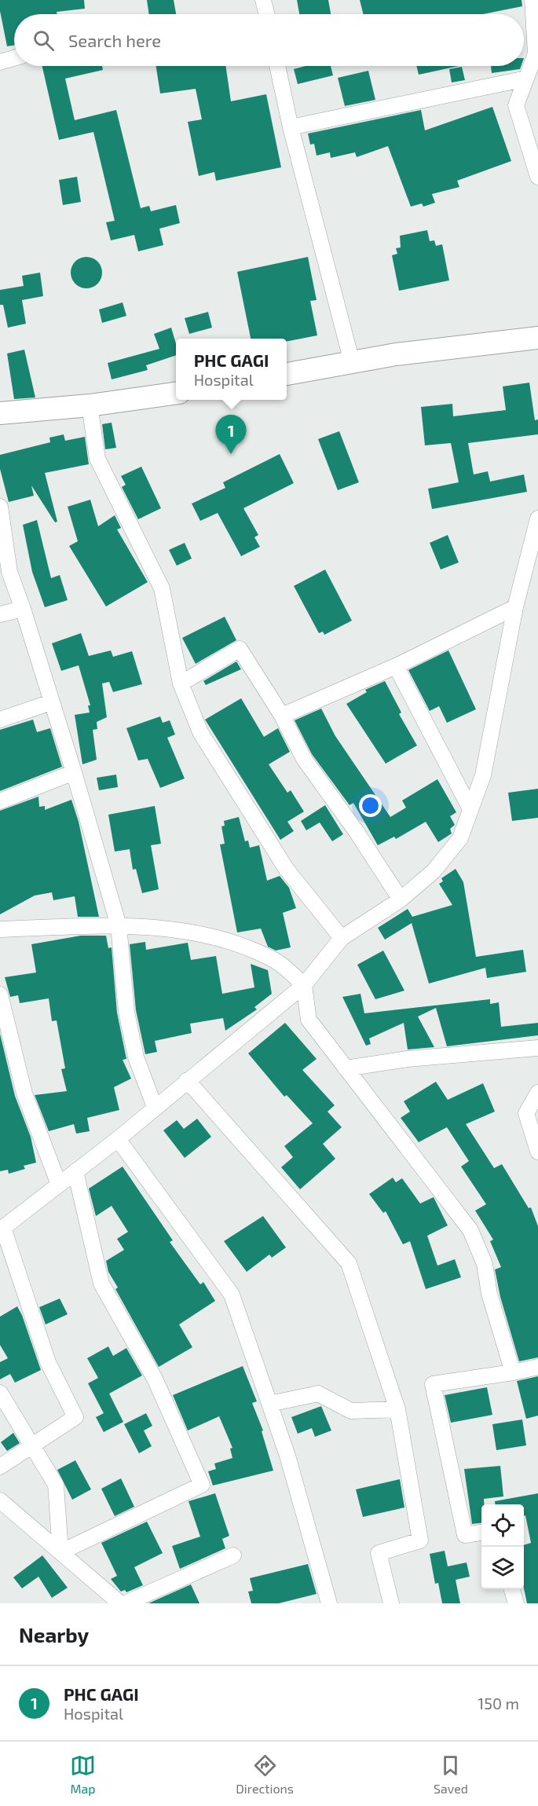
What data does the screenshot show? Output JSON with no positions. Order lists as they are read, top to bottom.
{
  "page": {
    "search": "Search here",
    "popup": ["PHC GAGI", "Hospital"],
    "pins": "1",
    "heading": "Nearby",
    "list": [
      {
        "mark": "1",
        "name": "PHC GAGI",
        "note": "Hospital",
        "value": "150 m"
      }
    ],
    "nav": ["Map", "Directions", "Saved"]
  }
}
